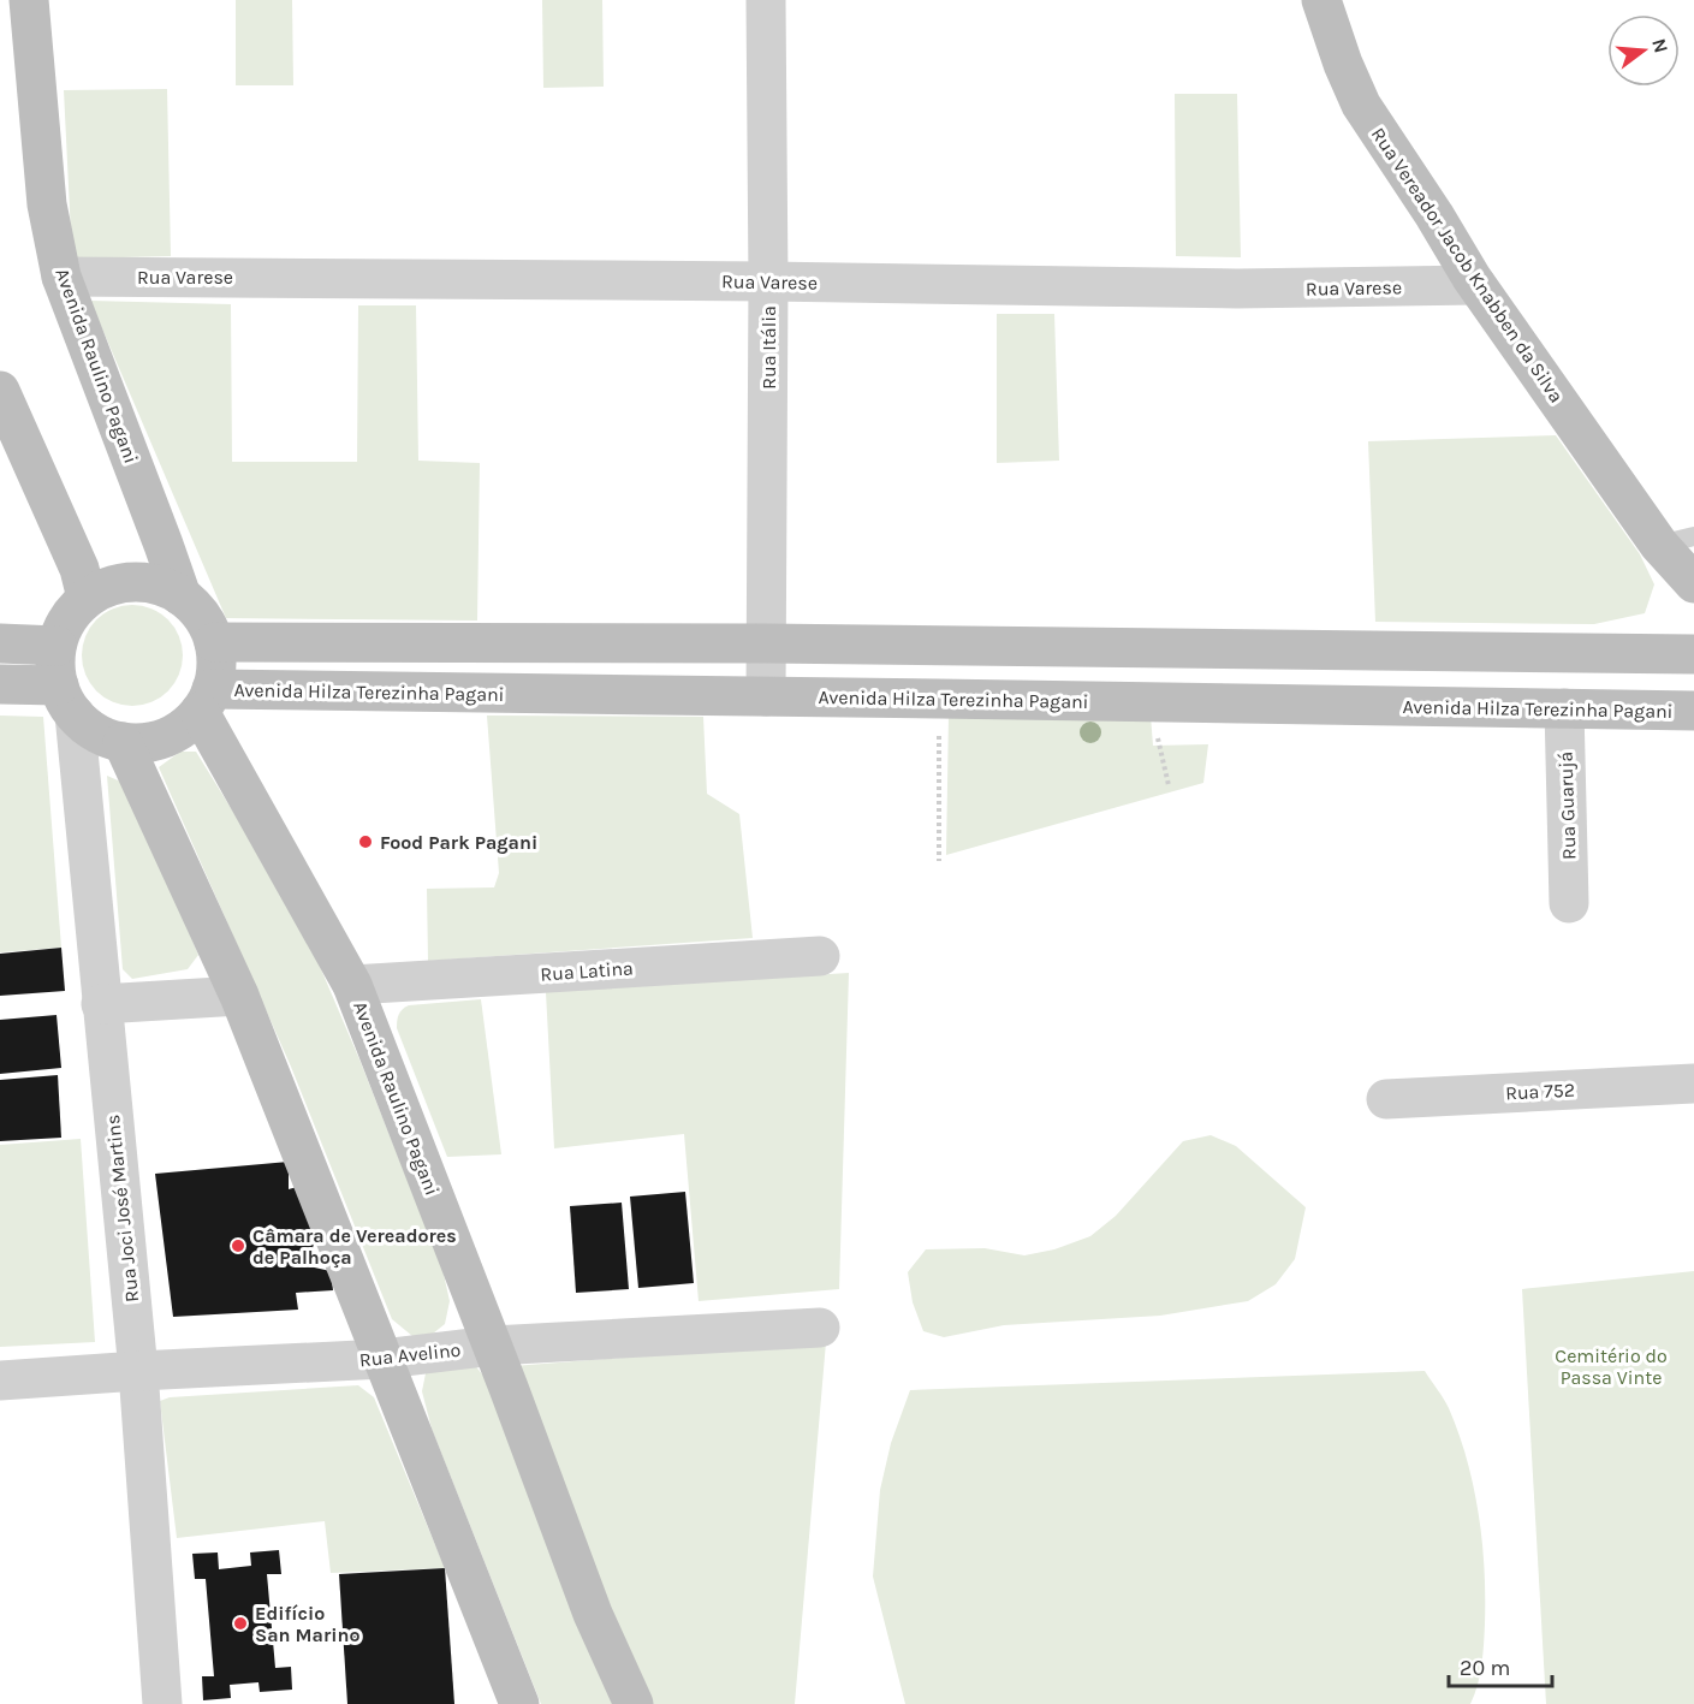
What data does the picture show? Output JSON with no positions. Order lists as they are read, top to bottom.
{
  "streets": {
    "main road": ["Rua Vereador Jacob Knabben da Silva", "Avenida Raulino Pagani", "Avenida Hilza Terezinha Pagani"],
    "street": [
      "Rua Varese",
      "Rua Itália",
      "Rua Guarujá",
      "Rua Latina",
      "Rua 752",
      "Rua Joci José Martins",
      "Rua Avelino"
    ]
  },
  "crossings": [
    ["Rua Vereador Jacob Knabben da Silva", "Rua Varese"],
    ["Rua Varese", "Rua Itália"],
    ["Rua Varese", "Avenida Raulino Pagani"],
    ["Rua Itália", "Avenida Hilza Terezinha Pagani"],
    ["Avenida Raulino Pagani", "Avenida Hilza Terezinha Pagani"],
    ["Avenida Raulino Pagani", "Rua Latina"],
    ["Avenida Raulino Pagani", "Rua Joci José Martins"],
    ["Avenida Raulino Pagani", "Rua Avelino"],
    ["Avenida Hilza Terezinha Pagani", "Rua Guarujá"],
    ["Avenida Hilza Terezinha Pagani", "Rua Joci José Martins"],
    ["Rua Joci José Martins", "Rua Avelino"]
  ],
  "parks": ["Cemitério do Passa Vinte"],
  "places": ["Food Park Pagani", "Câmara de Vereadores de Palhoça", "Edifício San Marino"],
  "scale_bar": "20 m",
  "north": "right"
}
